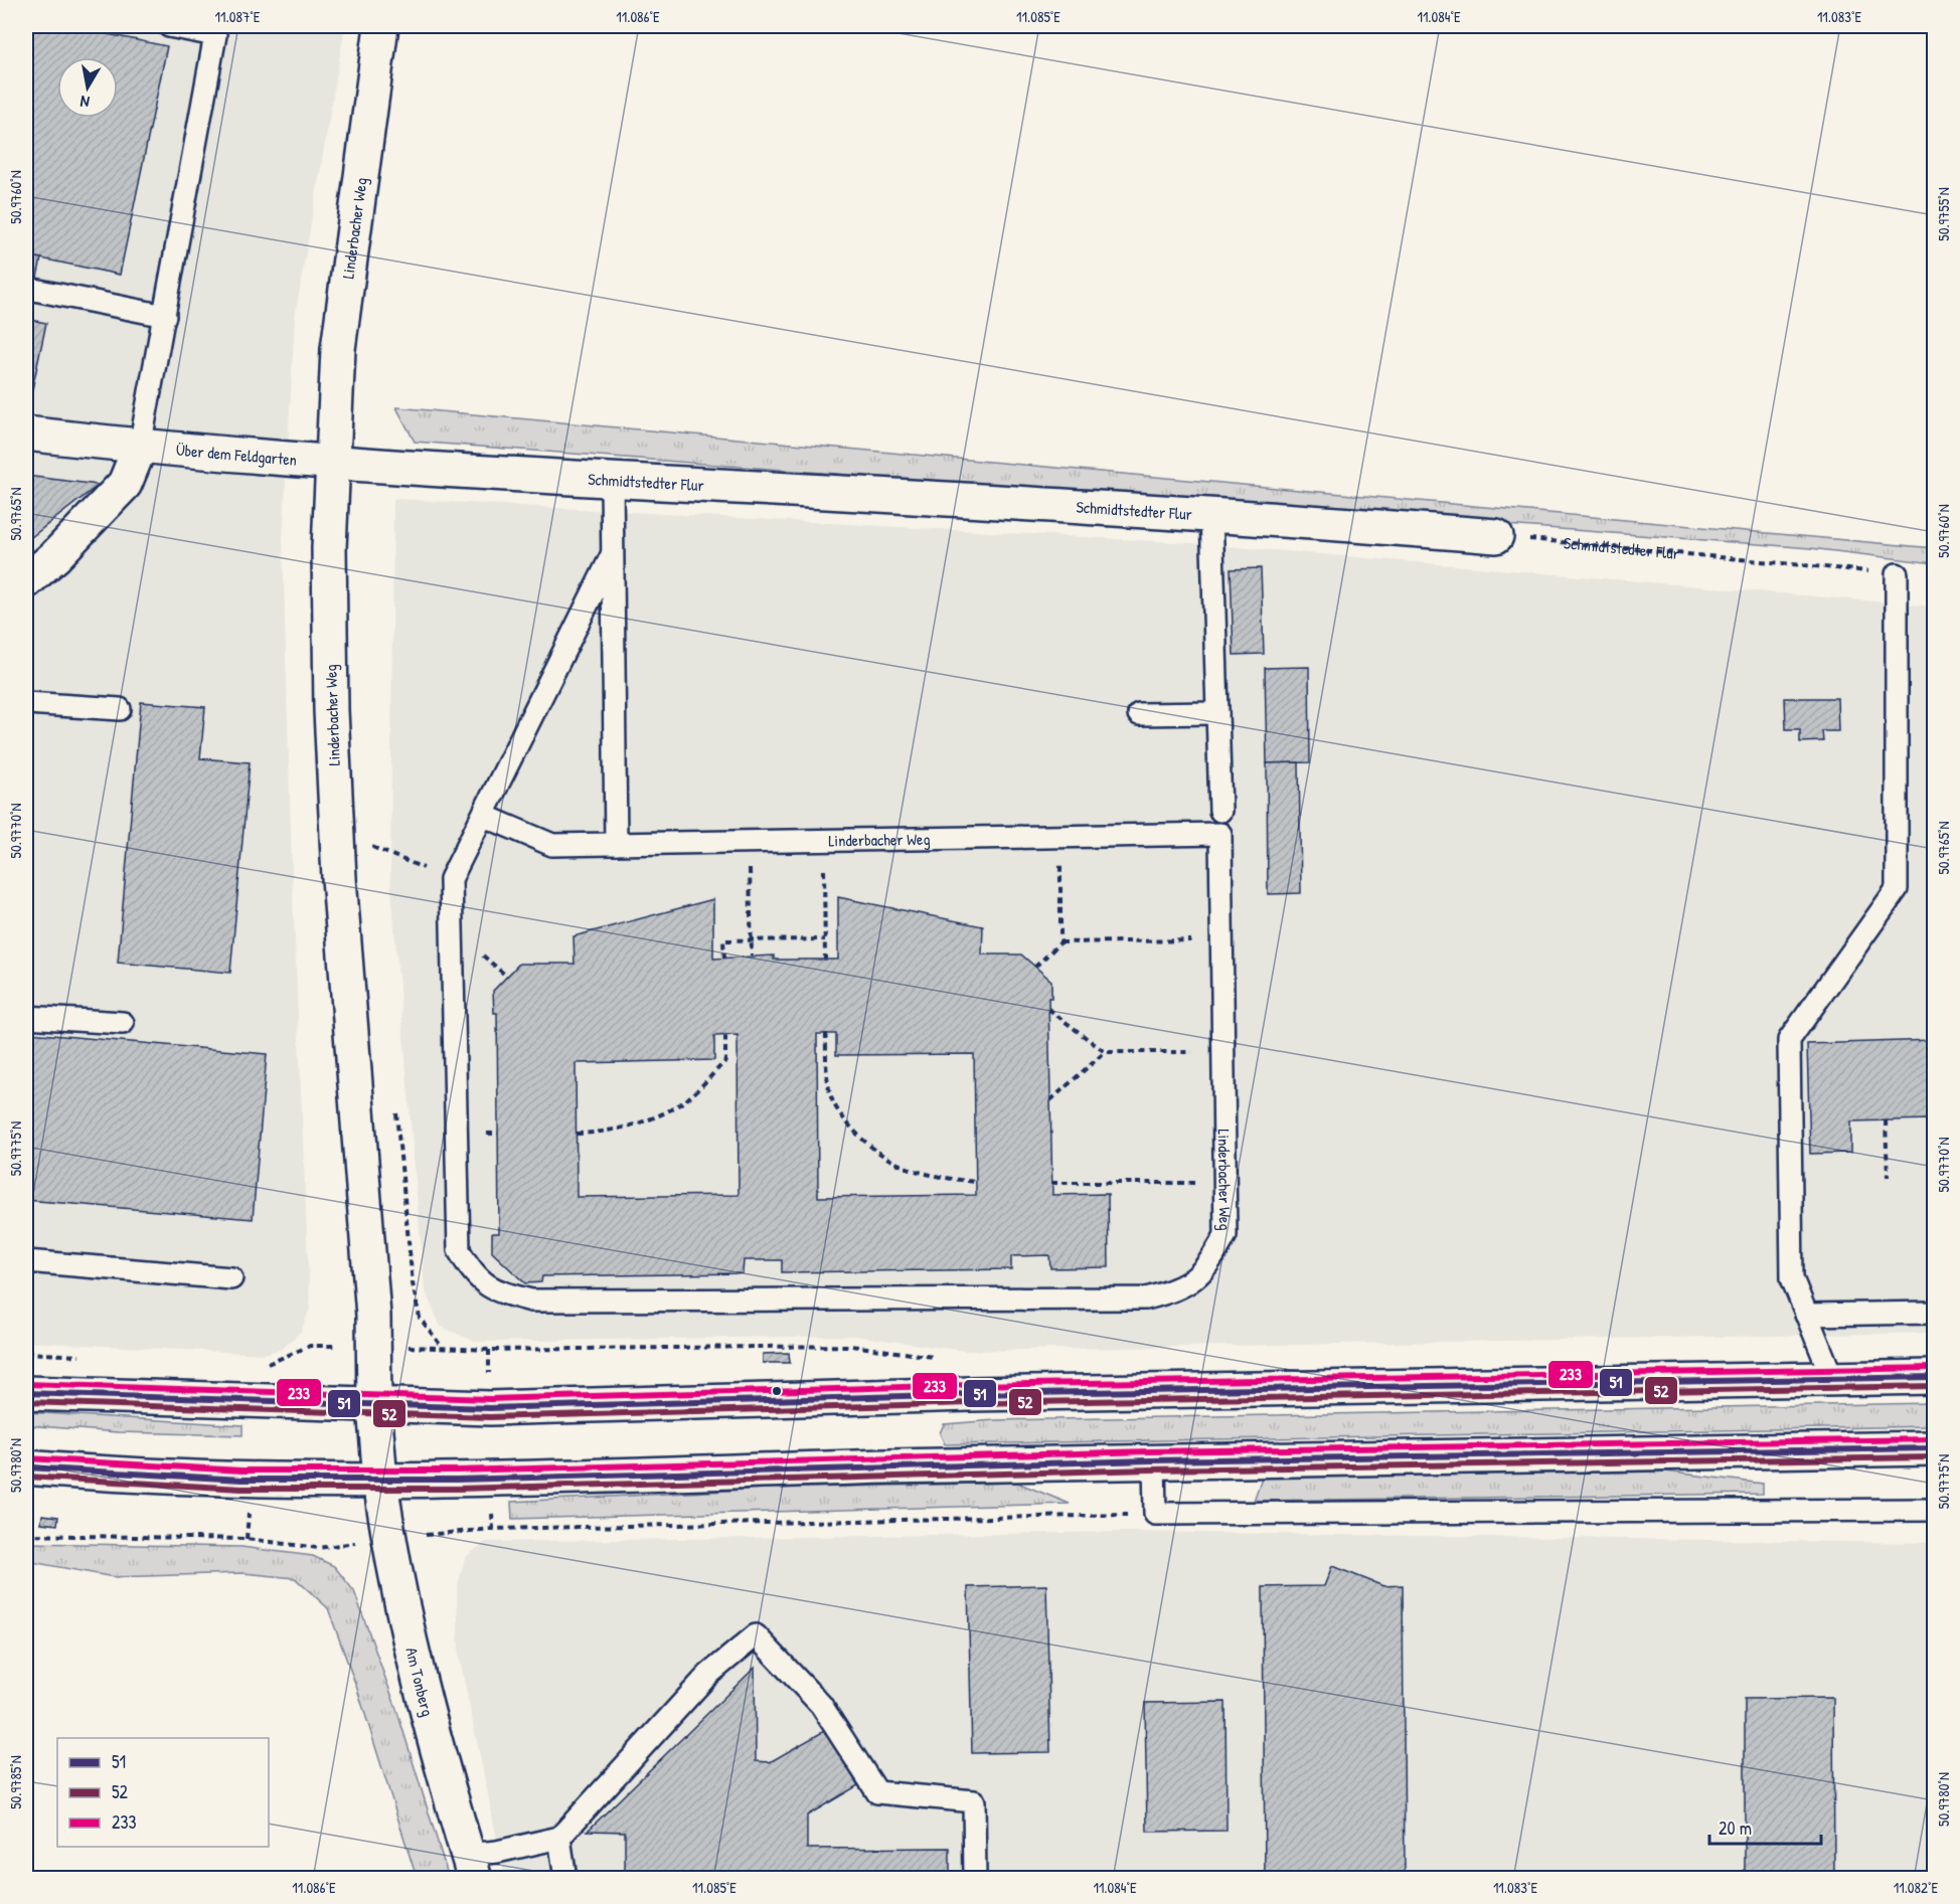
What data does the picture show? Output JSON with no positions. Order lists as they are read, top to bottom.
{
  "streets": {
    "main road": [
      "Linderbacher Weg",
      "Über dem Feldgarten",
      "Schmidtstedter Flur",
      "Am Tonberg"
    ]
  },
  "crossings": [
    ["Linderbacher Weg", "Über dem Feldgarten"],
    ["Linderbacher Weg", "Schmidtstedter Flur"],
    ["Linderbacher Weg", "Am Tonberg"],
    ["Über dem Feldgarten", "Schmidtstedter Flur"]
  ],
  "lines": ["transit line 233", "transit line 51", "transit line 52"],
  "legend": ["51", "52", "233"],
  "scale_bar": "20 m",
  "north": "bottom",
  "coordinates": [
    "11.087°E",
    "11.086°E",
    "11.085°E",
    "11.084°E",
    "11.083°E",
    "50.9760°N",
    "50.9755°N",
    "50.9765°N",
    "50.9770°N",
    "50.9775°N",
    "50.9780°N",
    "50.9785°N",
    "11.082°E"
  ]
}
